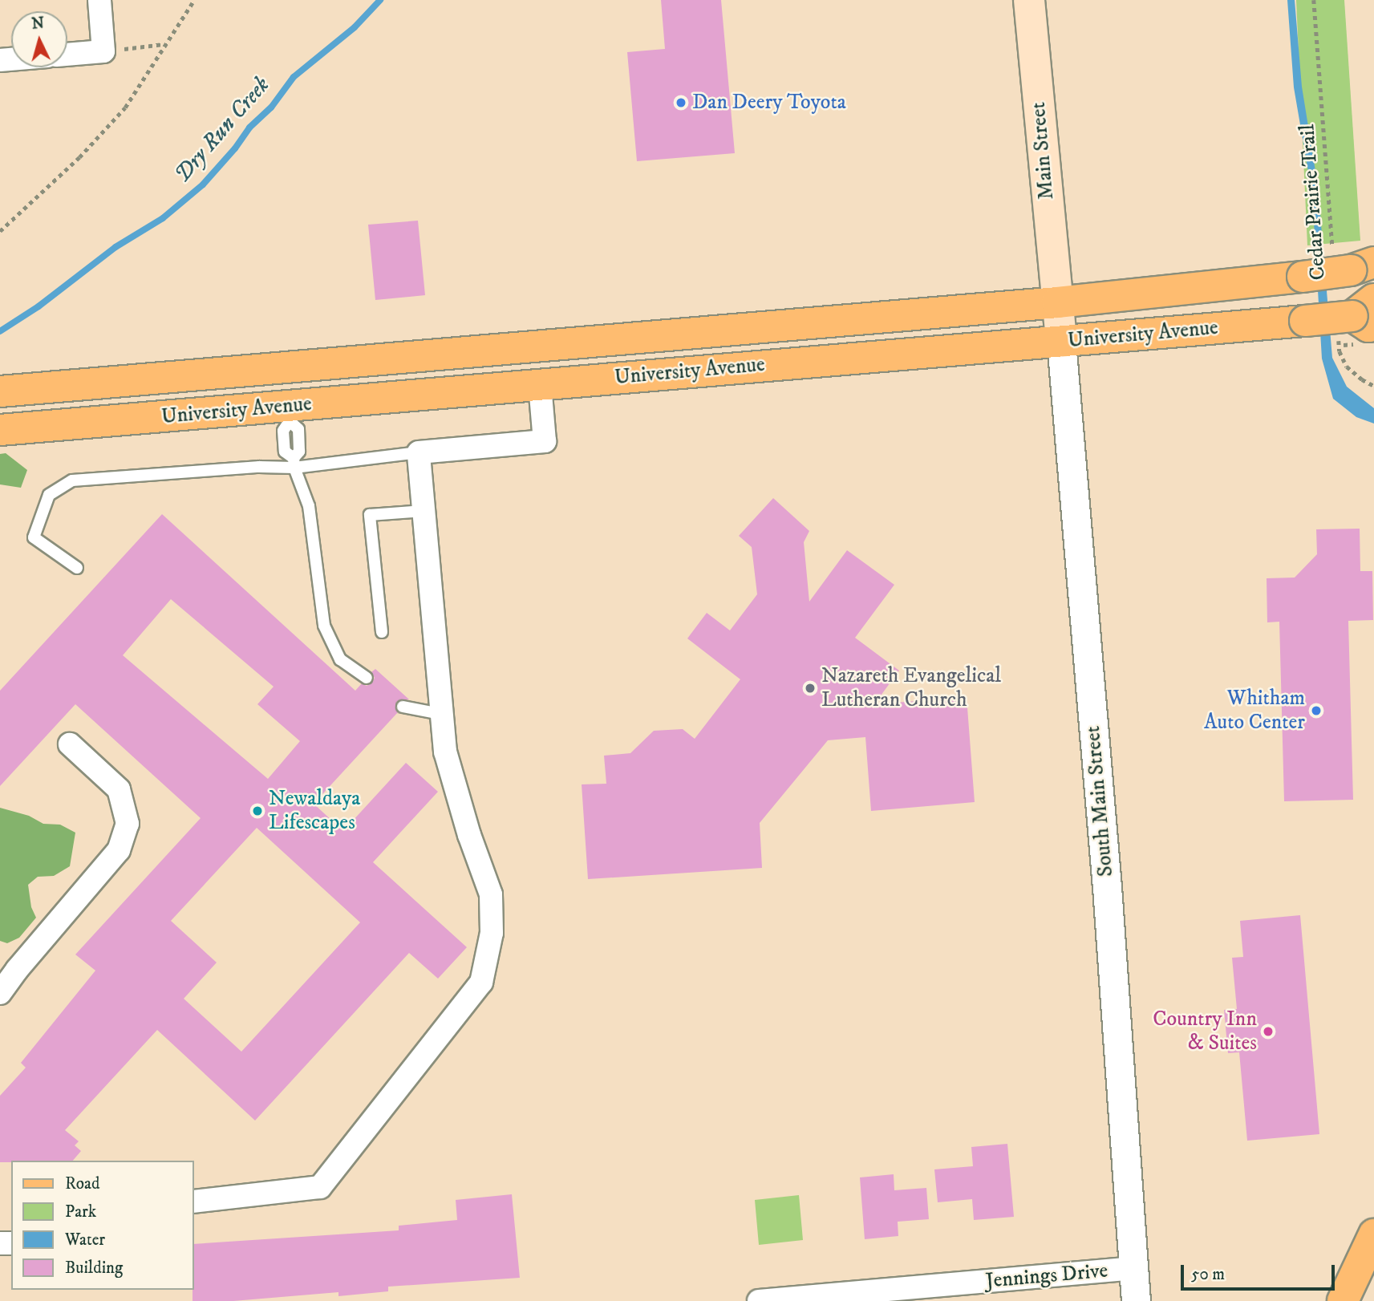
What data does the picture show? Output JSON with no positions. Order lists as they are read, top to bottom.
{
  "streets": {
    "main road": ["Main Street", "University Avenue", "South Main Street"],
    "street": ["Jennings Drive"],
    "path": ["Cedar Prairie Trail"]
  },
  "crossings": [
    ["Main Street", "University Avenue"],
    ["Main Street", "South Main Street"],
    ["Cedar Prairie Trail", "University Avenue"],
    ["University Avenue", "South Main Street"],
    ["South Main Street", "Jennings Drive"]
  ],
  "water": ["Dry Run Creek"],
  "places": [
    "Dan Deery Toyota",
    "Nazareth Evangelical Lutheran Church",
    "Whitham Auto Center",
    "Newaldaya Lifescapes",
    "Country Inn & Suites"
  ],
  "legend": [
    "Road",
    "Park",
    "Water",
    "Building"
  ],
  "scale_bar": "50 m",
  "north": "top"
}
